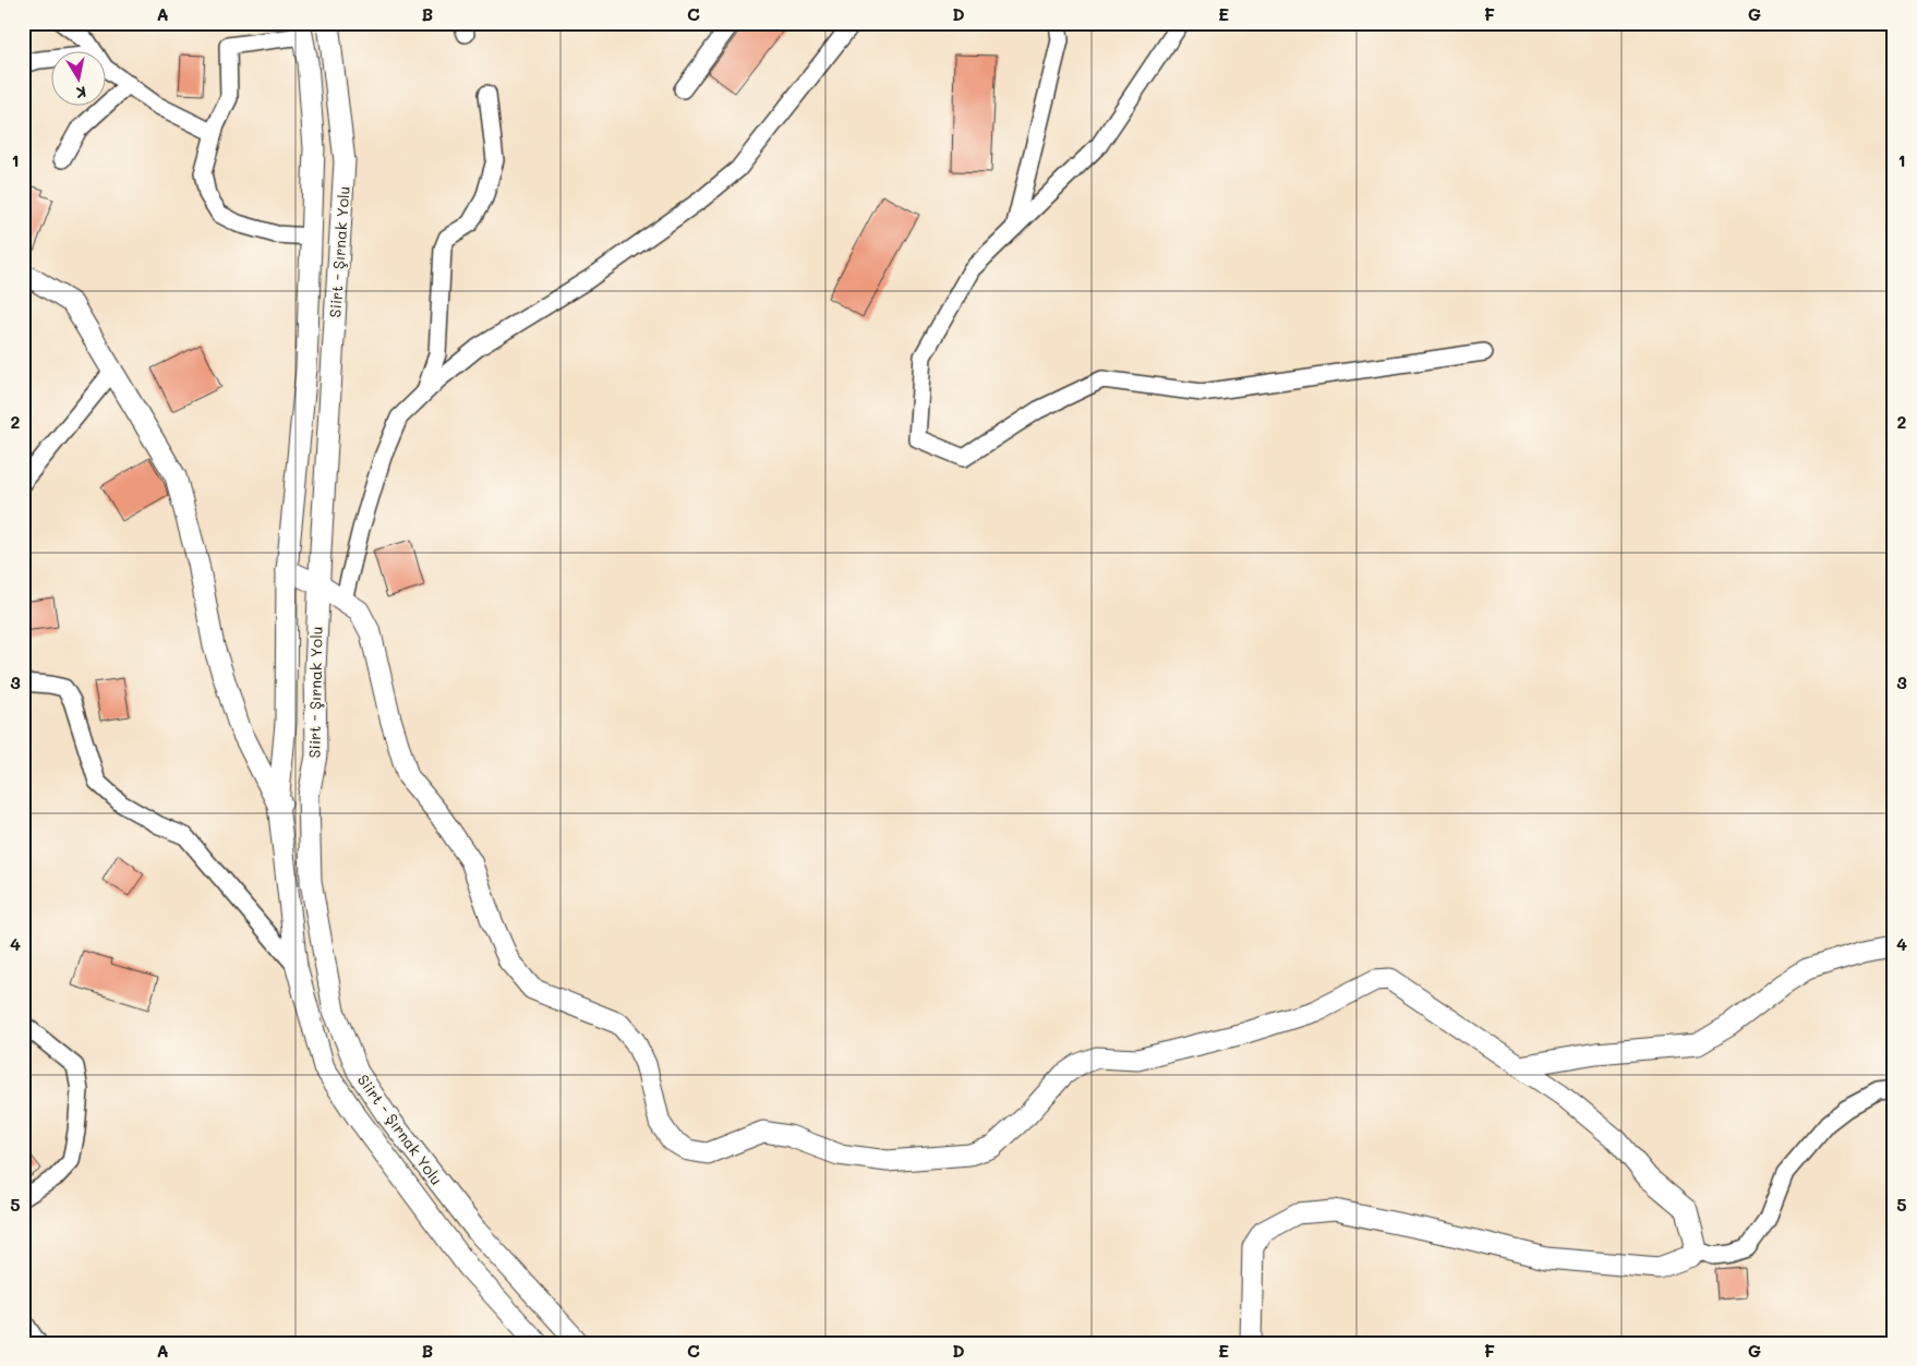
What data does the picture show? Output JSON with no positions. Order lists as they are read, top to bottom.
{
  "streets": {
    "street": ["Siirt - Şırnak Yolu"]
  },
  "north": "bottom",
  "grid": {
    "columns": [
      "A",
      "B",
      "C",
      "D",
      "E",
      "F",
      "G"
    ],
    "rows": [
      "1",
      "2",
      "3",
      "4",
      "5"
    ]
  }
}
